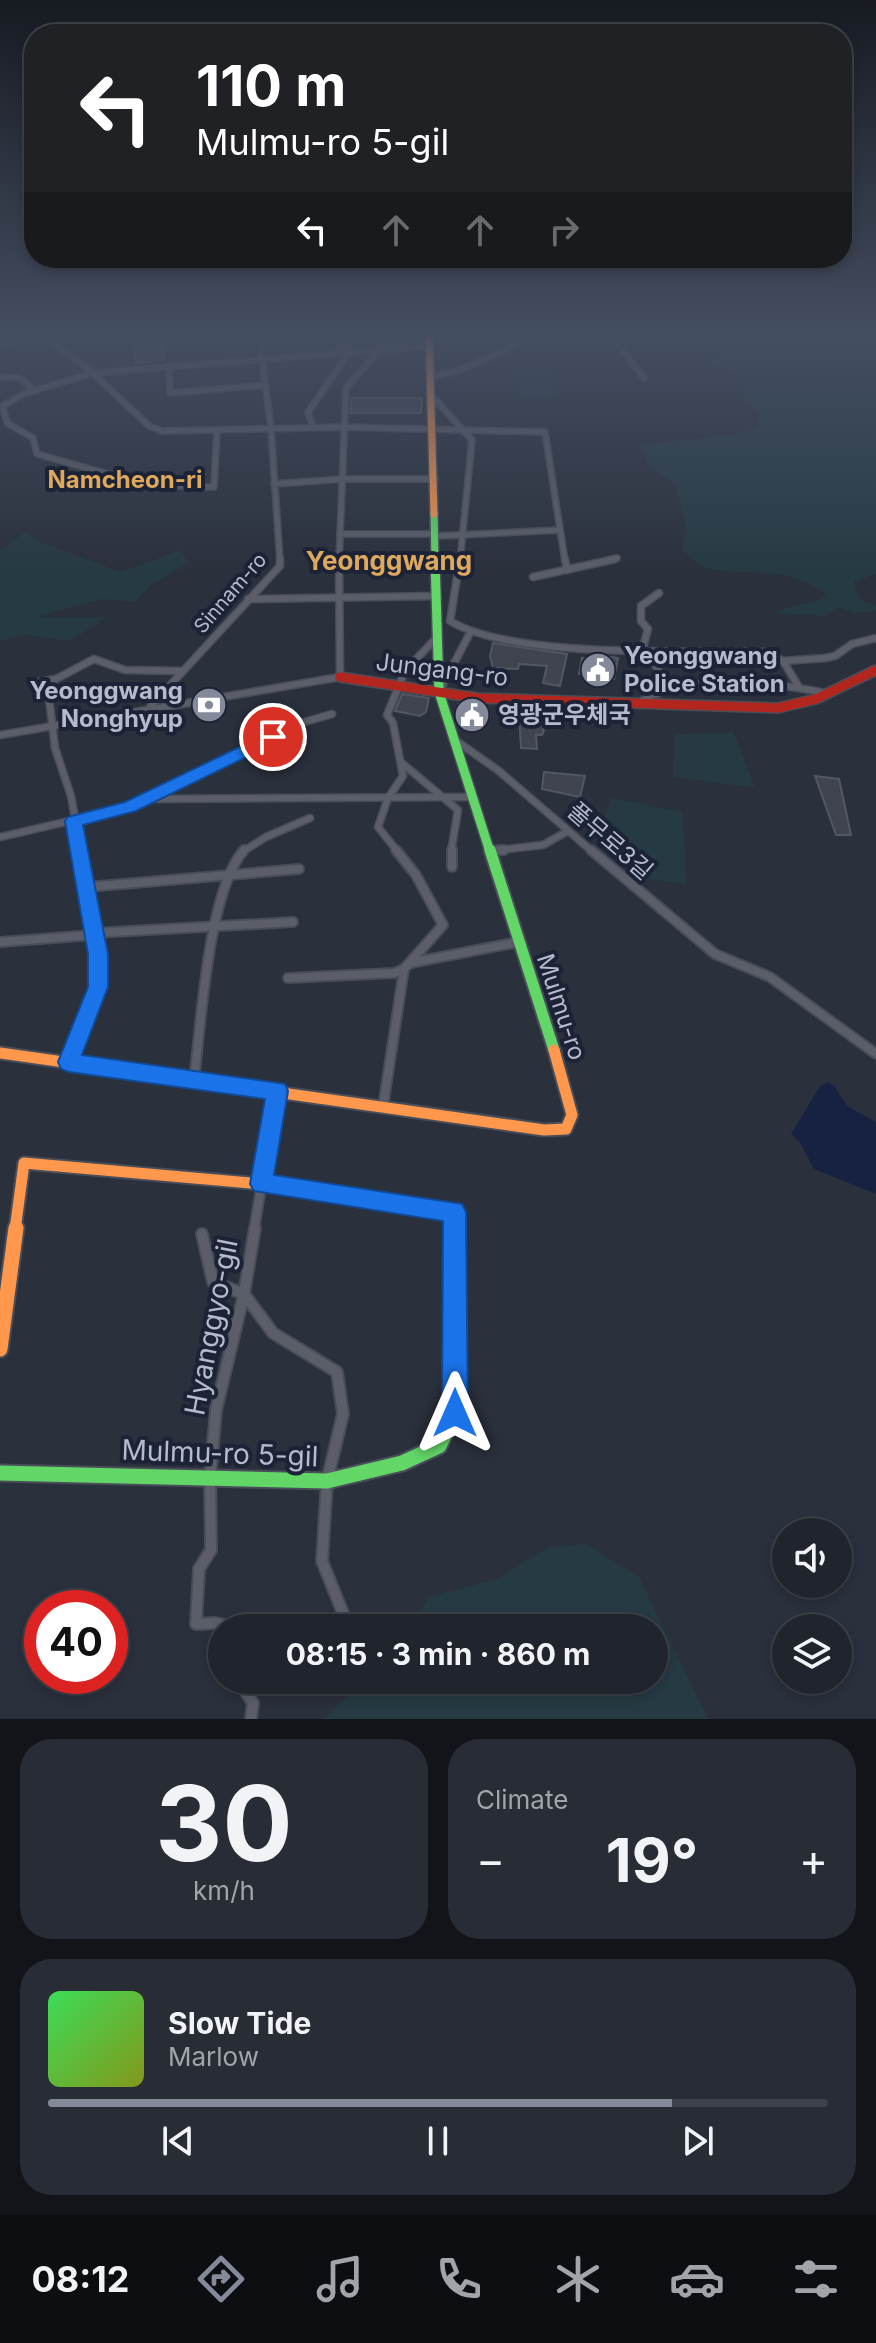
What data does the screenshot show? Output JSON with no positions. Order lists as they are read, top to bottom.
{
  "streets": {
    "main road": ["Jungang-ro", "Mulmu-ro", "Mulmu-ro 5-gil"],
    "street": ["Sinnam-ro", "풀무로3길", "Hyanggyo-gil"]
  },
  "crossings": [
    ["Sinnam-ro", "Jungang-ro"],
    ["Jungang-ro", "Mulmu-ro"],
    ["풀무로3길", "Mulmu-ro"],
    ["Mulmu-ro", "Hyanggyo-gil"],
    ["Hyanggyo-gil", "Mulmu-ro 5-gil"]
  ],
  "districts": ["Namcheon-ri", "Yeonggwang"],
  "places": {
    "public building": ["Yeonggwang Police Station", "영광군우체국"],
    "bank": ["Yeonggwang Nonghyup"]
  },
  "page": {
    "turn": ["110 m", "Mulmu-ro 5-gil"],
    "limit": "40",
    "trip": "08:15 · 3 min · 860 m",
    "tile": [
      ["30", "km/h"],
      "Climate"
    ],
    "heat": ["−", "19°", "+"],
    "song": ["Slow Tide", "Marlow"],
    "tabs": "08:12"
  }
}
